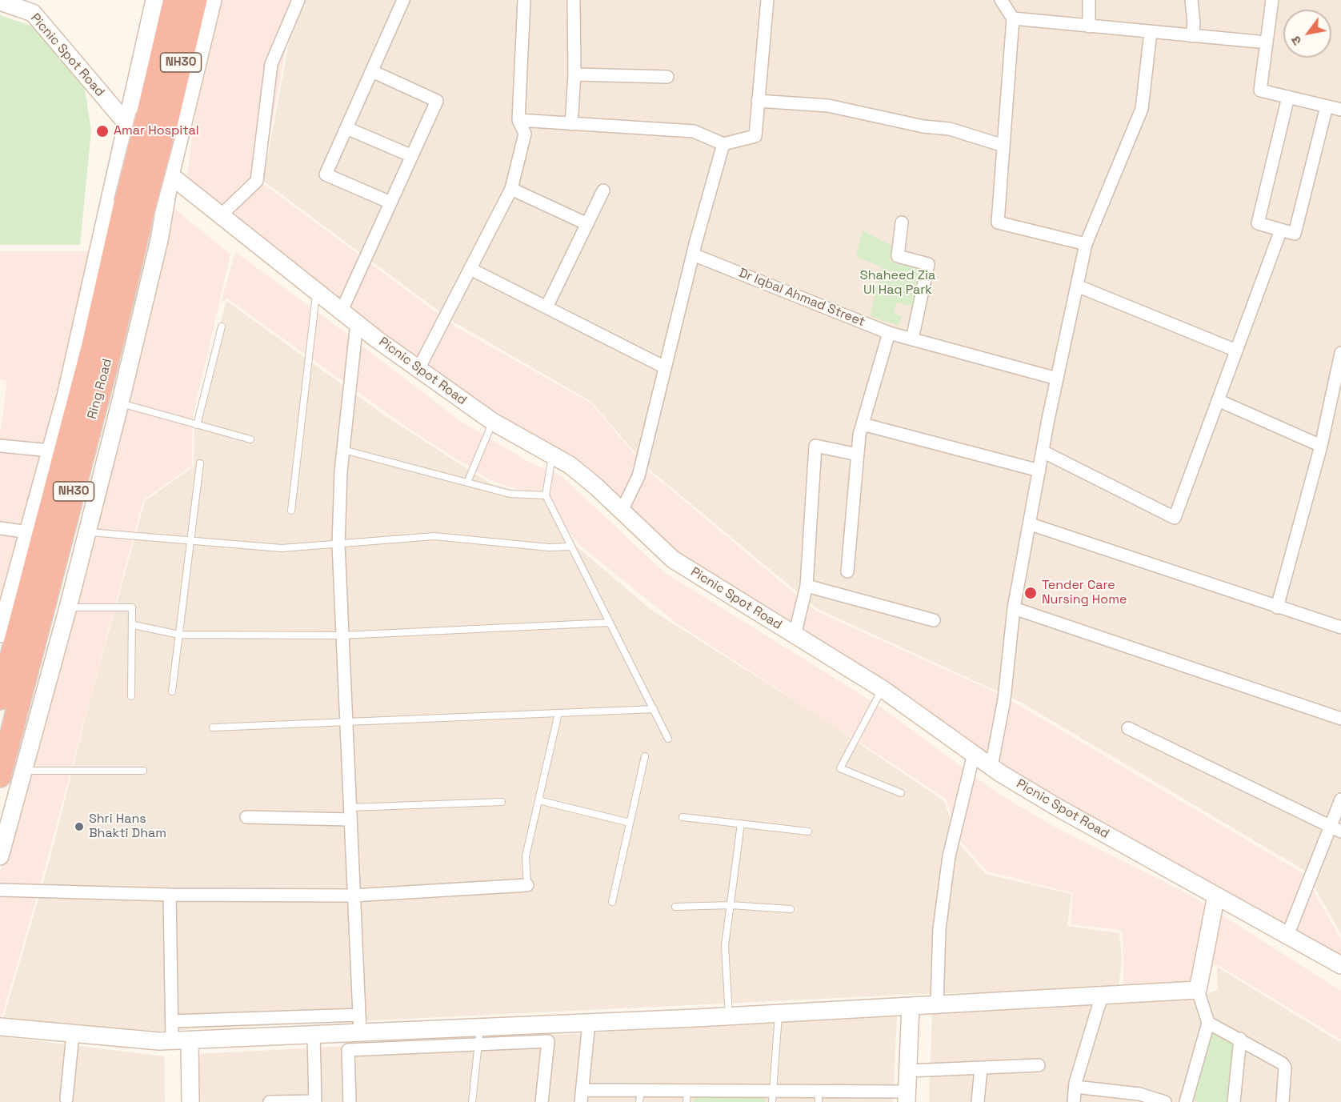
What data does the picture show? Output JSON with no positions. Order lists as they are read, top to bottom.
{
  "streets": {
    "highway": ["NH30", "Ring Road"],
    "street": ["Picnic Spot Road", "Dr Iqbal Ahmad Street"]
  },
  "parks": ["Shaheed Zia Ul Haq Park"],
  "places": ["Amar Hospital", "Tender Care Nursing Home", "Shri Hans Bhakti Dham"],
  "north": "bottom left"
}
